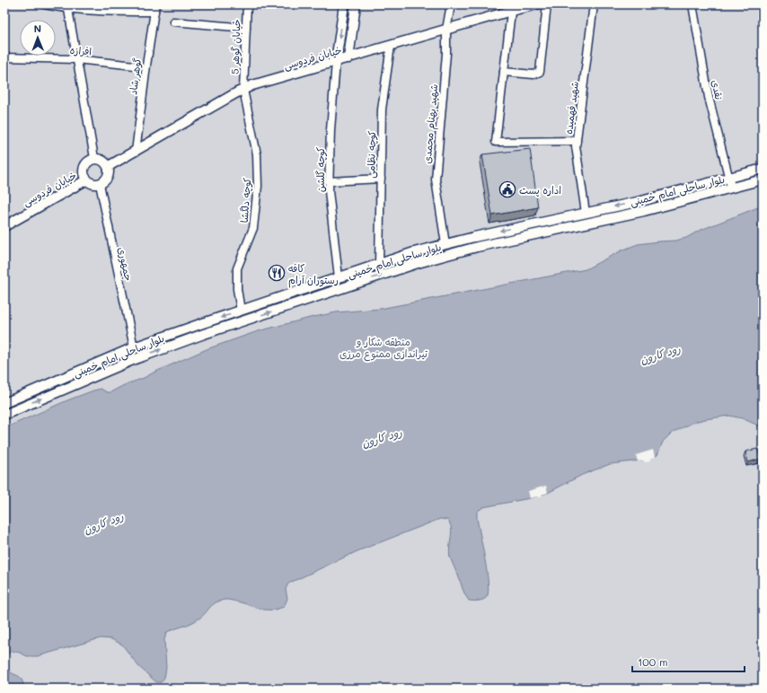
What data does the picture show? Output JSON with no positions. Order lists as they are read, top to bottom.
{
  "streets": {
    "main road": ["خیابان فردوسی", "بلوار ساحلی امام خمینی"],
    "street": [
      "خیابان گوهر 5",
      "افرازه",
      "گوهر شاد",
      "نقدی",
      "شهید فهمیده",
      "شهید بهنام محمدی",
      "کوچه نظامی",
      "کوچه گلشن",
      "کوچه دلگشا",
      "جمهوری"
    ]
  },
  "crossings": [
    ["خیابان گوهر 5", "خیابان فردوسی"],
    ["خیابان گوهر 5", "کوچه دلگشا"],
    ["خیابان فردوسی", "گوهر شاد"],
    ["خیابان فردوسی", "شهید بهنام محمدی"],
    ["خیابان فردوسی", "کوچه نظامی"],
    ["خیابان فردوسی", "کوچه گلشن"],
    ["خیابان فردوسی", "کوچه دلگشا"],
    ["خیابان فردوسی", "جمهوری"],
    ["نقدی", "بلوار ساحلی امام خمینی"],
    ["شهید فهمیده", "بلوار ساحلی امام خمینی"],
    ["شهید بهنام محمدی", "بلوار ساحلی امام خمینی"],
    ["کوچه نظامی", "بلوار ساحلی امام خمینی"],
    ["کوچه گلشن", "بلوار ساحلی امام خمینی"],
    ["بلوار ساحلی امام خمینی", "کوچه دلگشا"],
    ["بلوار ساحلی امام خمینی", "جمهوری"]
  ],
  "water": ["رود کارون"],
  "parks": ["منطقه شکار و تیراندازی ممنوع مرزی"],
  "places": {
    "public building": ["اداره پست"],
    "restaurant": ["کافه رستوران آرام"]
  },
  "scale_bar": "100 m",
  "north": "top"
}
